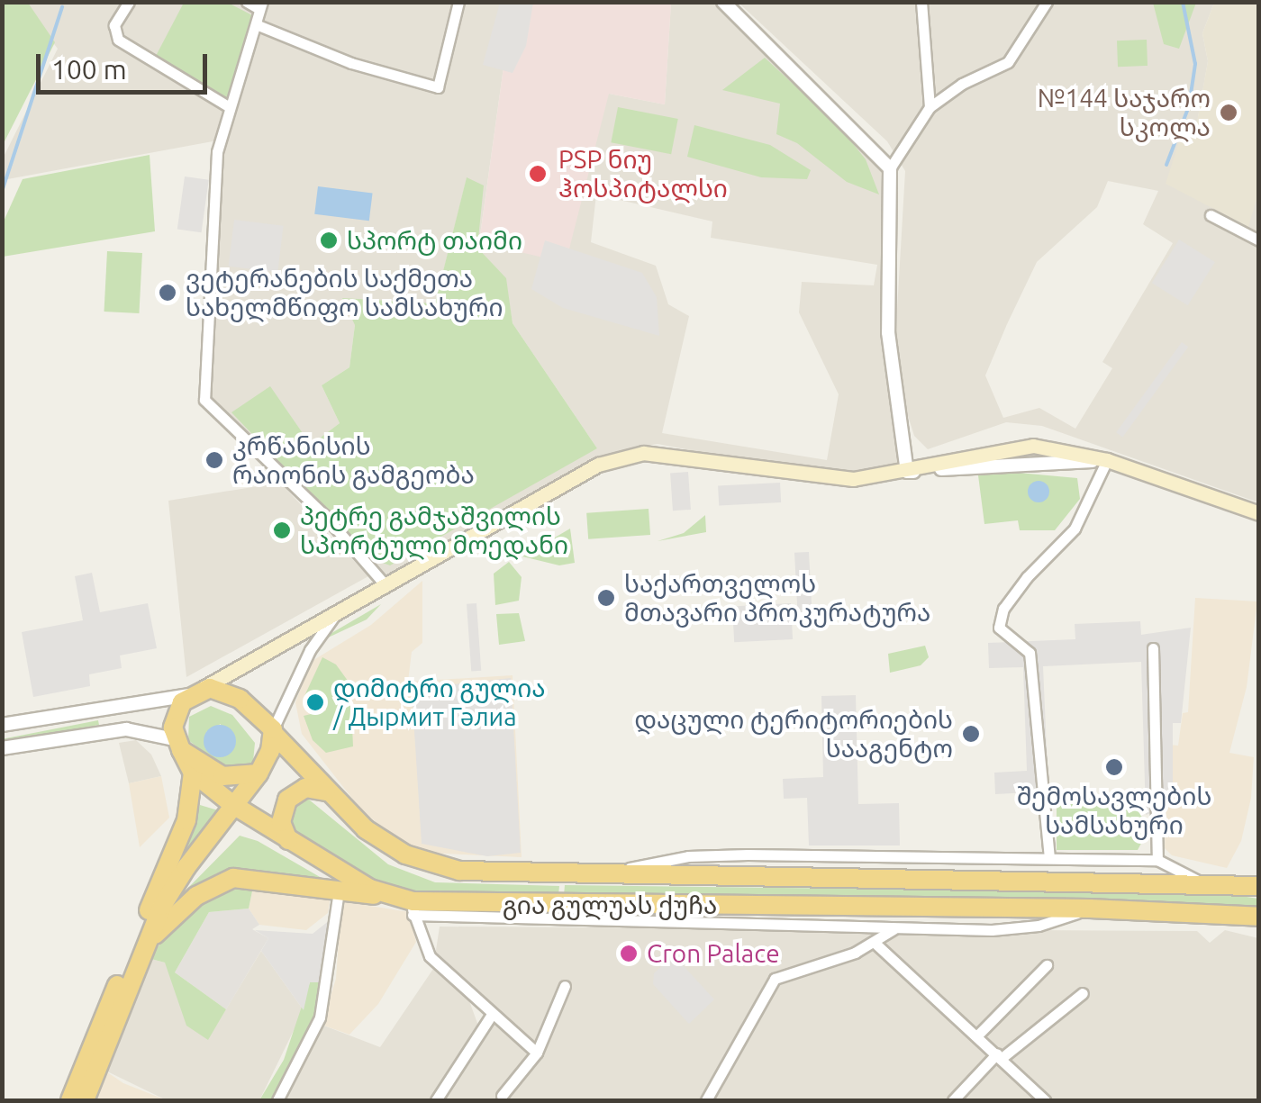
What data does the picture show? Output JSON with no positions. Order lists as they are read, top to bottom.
{
  "streets": {
    "highway": ["გია გულუას ქუჩა"]
  },
  "places": [
    "№144 საჯარო სკოლა",
    "PSP ნიუ ჰოსპიტალსი",
    "სპორტ თაიმი",
    "ვეტერანების საქმეთა სახელმწიფო სამსახური",
    "კრწანისის რაიონის გამგეობა",
    "პეტრე გამჯაშვილის სპორტული მოედანი",
    "საქართველოს მთავარი პროკურატურა",
    "დიმიტრი გულია / Дырмит Гәлиа",
    "დაცული ტერიტორიების სააგენტო",
    "შემოსავლების სამსახური",
    "Cron Palace"
  ],
  "scale_bar": "100 m"
}
